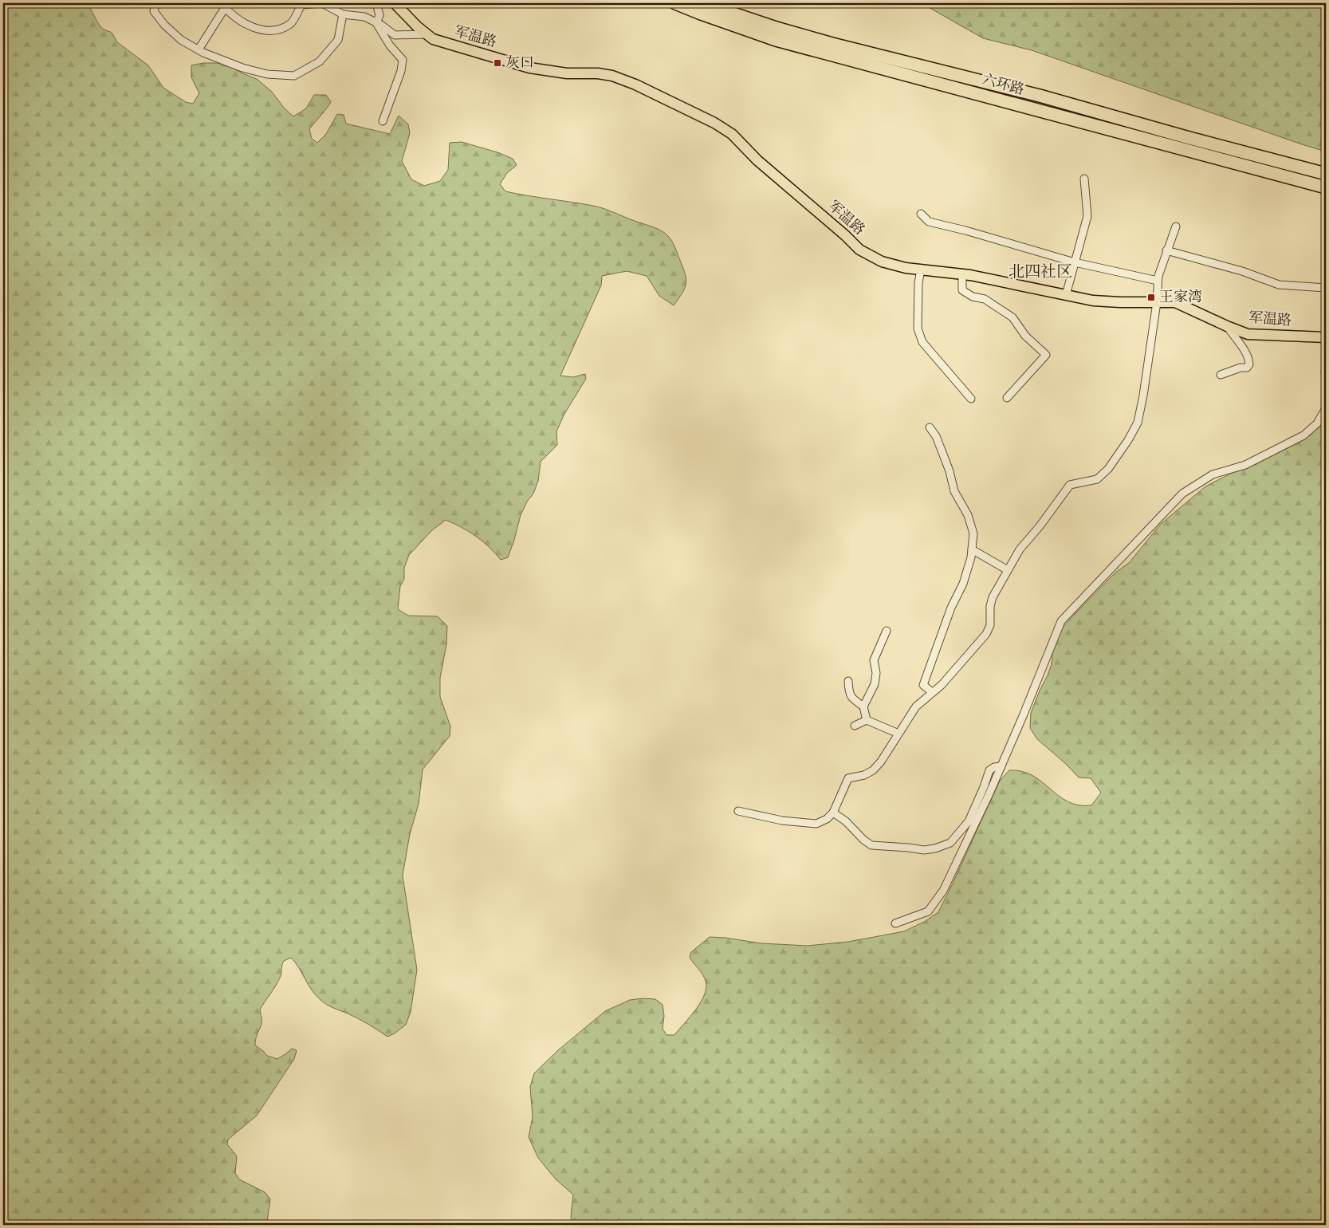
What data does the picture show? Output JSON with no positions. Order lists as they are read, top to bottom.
{
  "streets": {
    "highway": ["六环路"],
    "main road": ["军温路"]
  },
  "districts": ["北四社区"],
  "places": {
    "transit": ["灰口", "王家湾"]
  }
}
